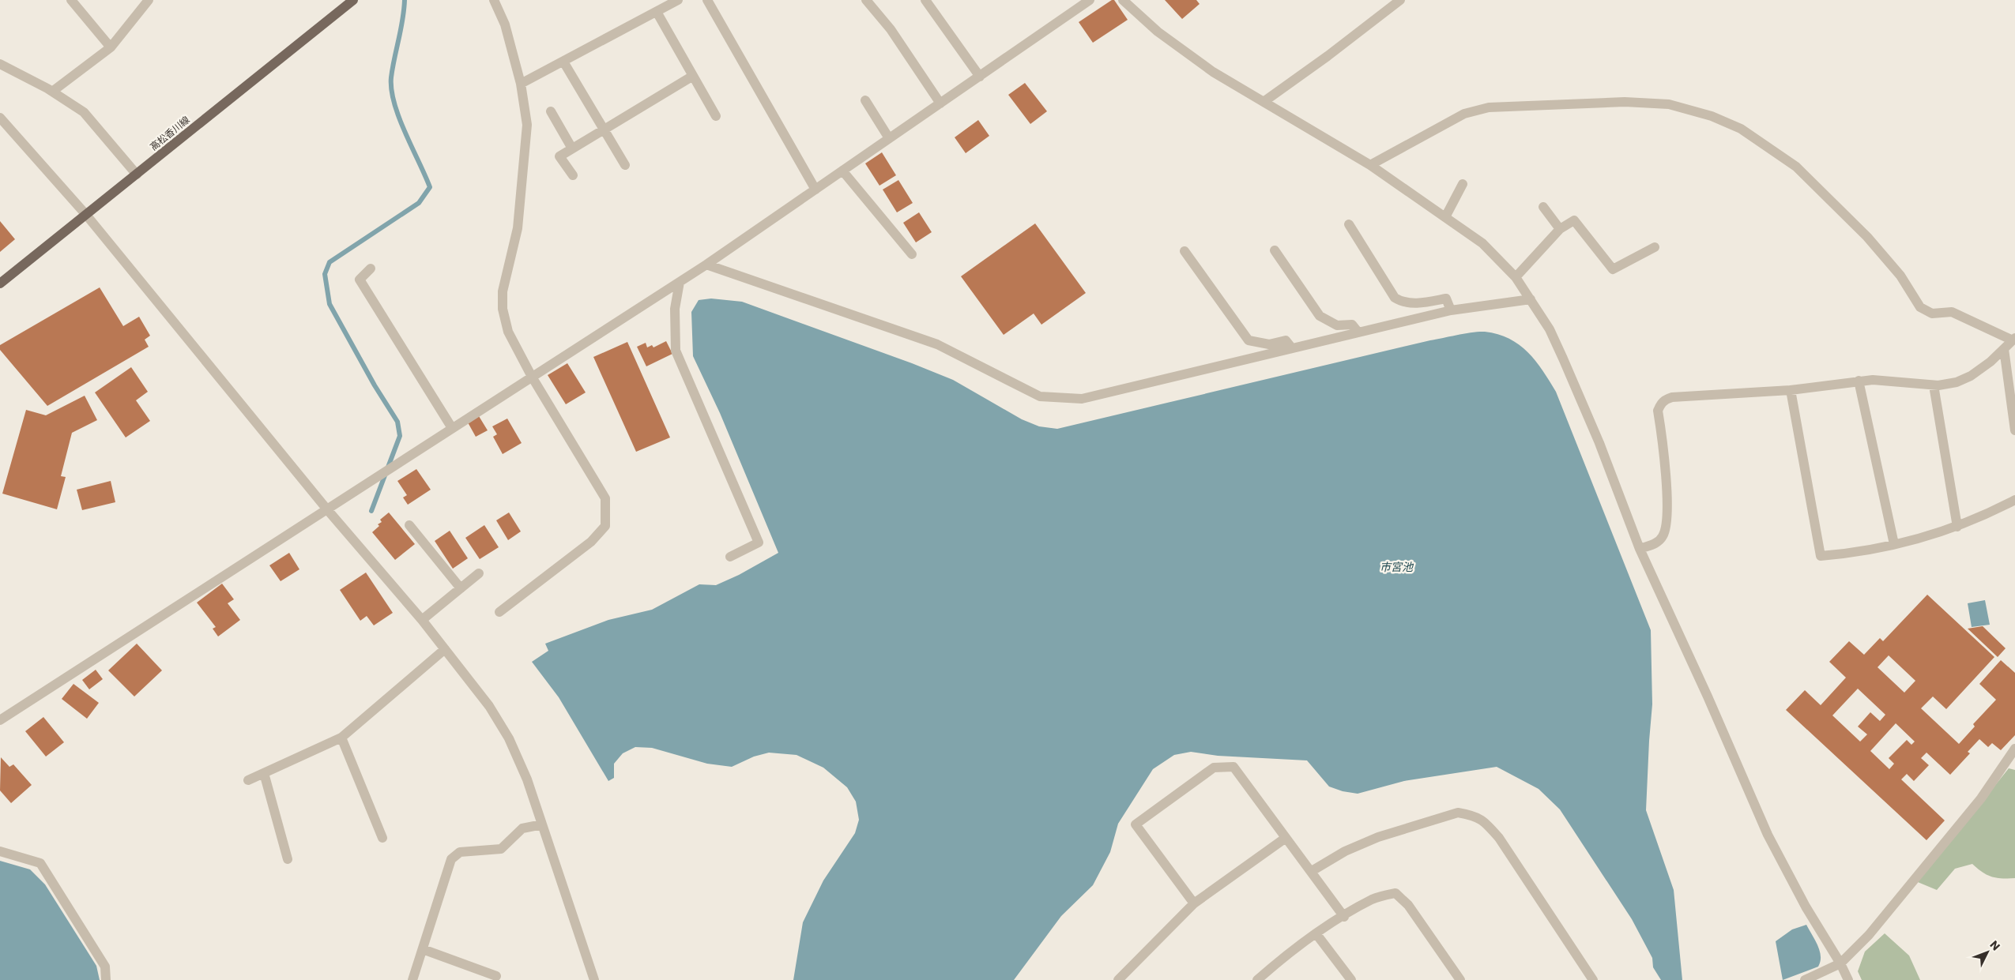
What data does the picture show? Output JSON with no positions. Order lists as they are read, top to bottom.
{
  "streets": {
    "main road": ["高松香川線"]
  },
  "water": ["市宮池"],
  "north": "top right"
}
